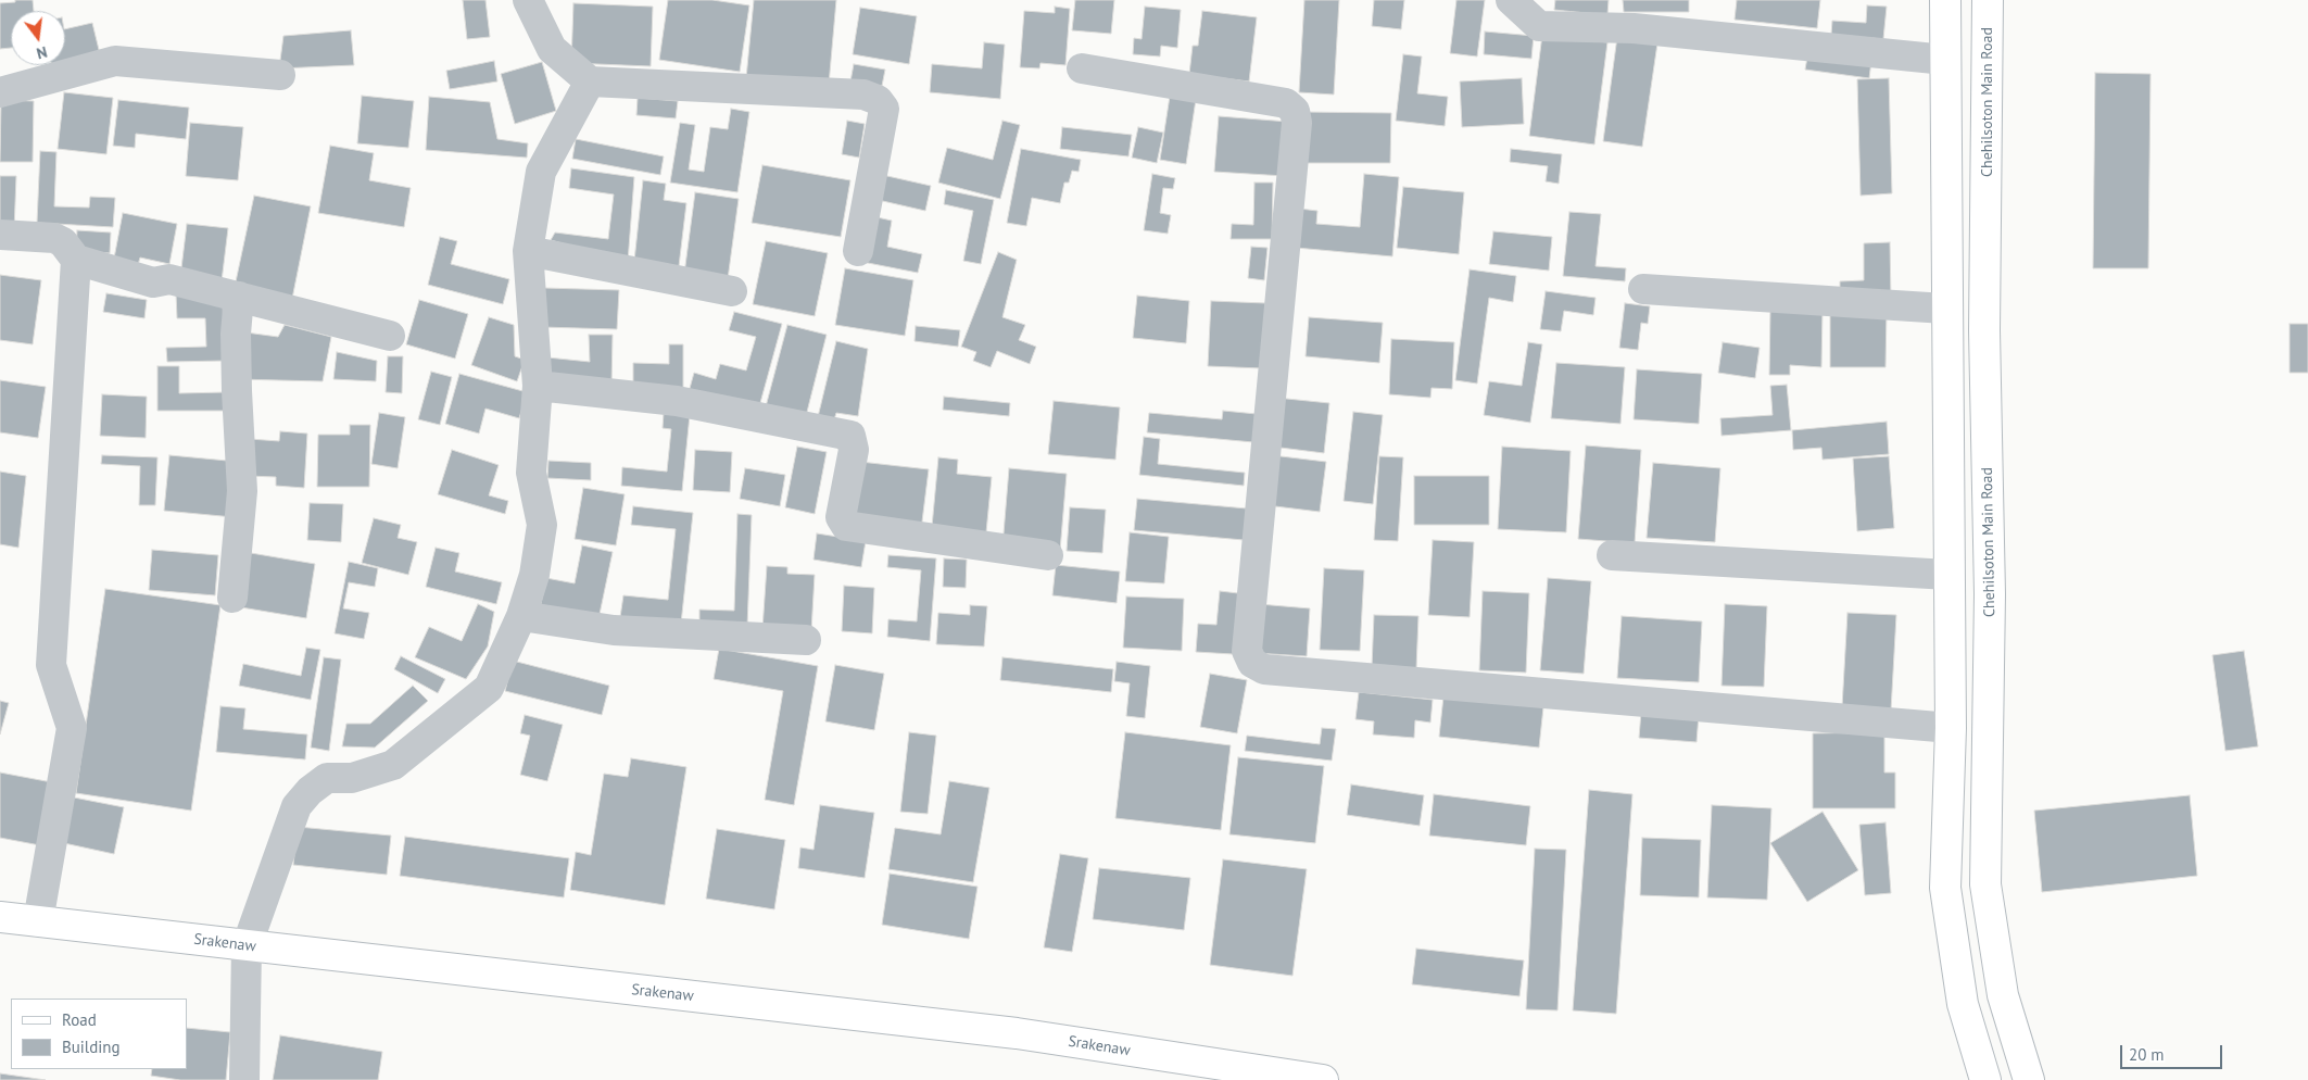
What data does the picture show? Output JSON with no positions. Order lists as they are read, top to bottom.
{
  "streets": {
    "main road": ["Chehilsoton Main Road", "Srakenaw"]
  },
  "legend": ["Road", "Building"],
  "scale_bar": "20 m",
  "north": "bottom"
}
